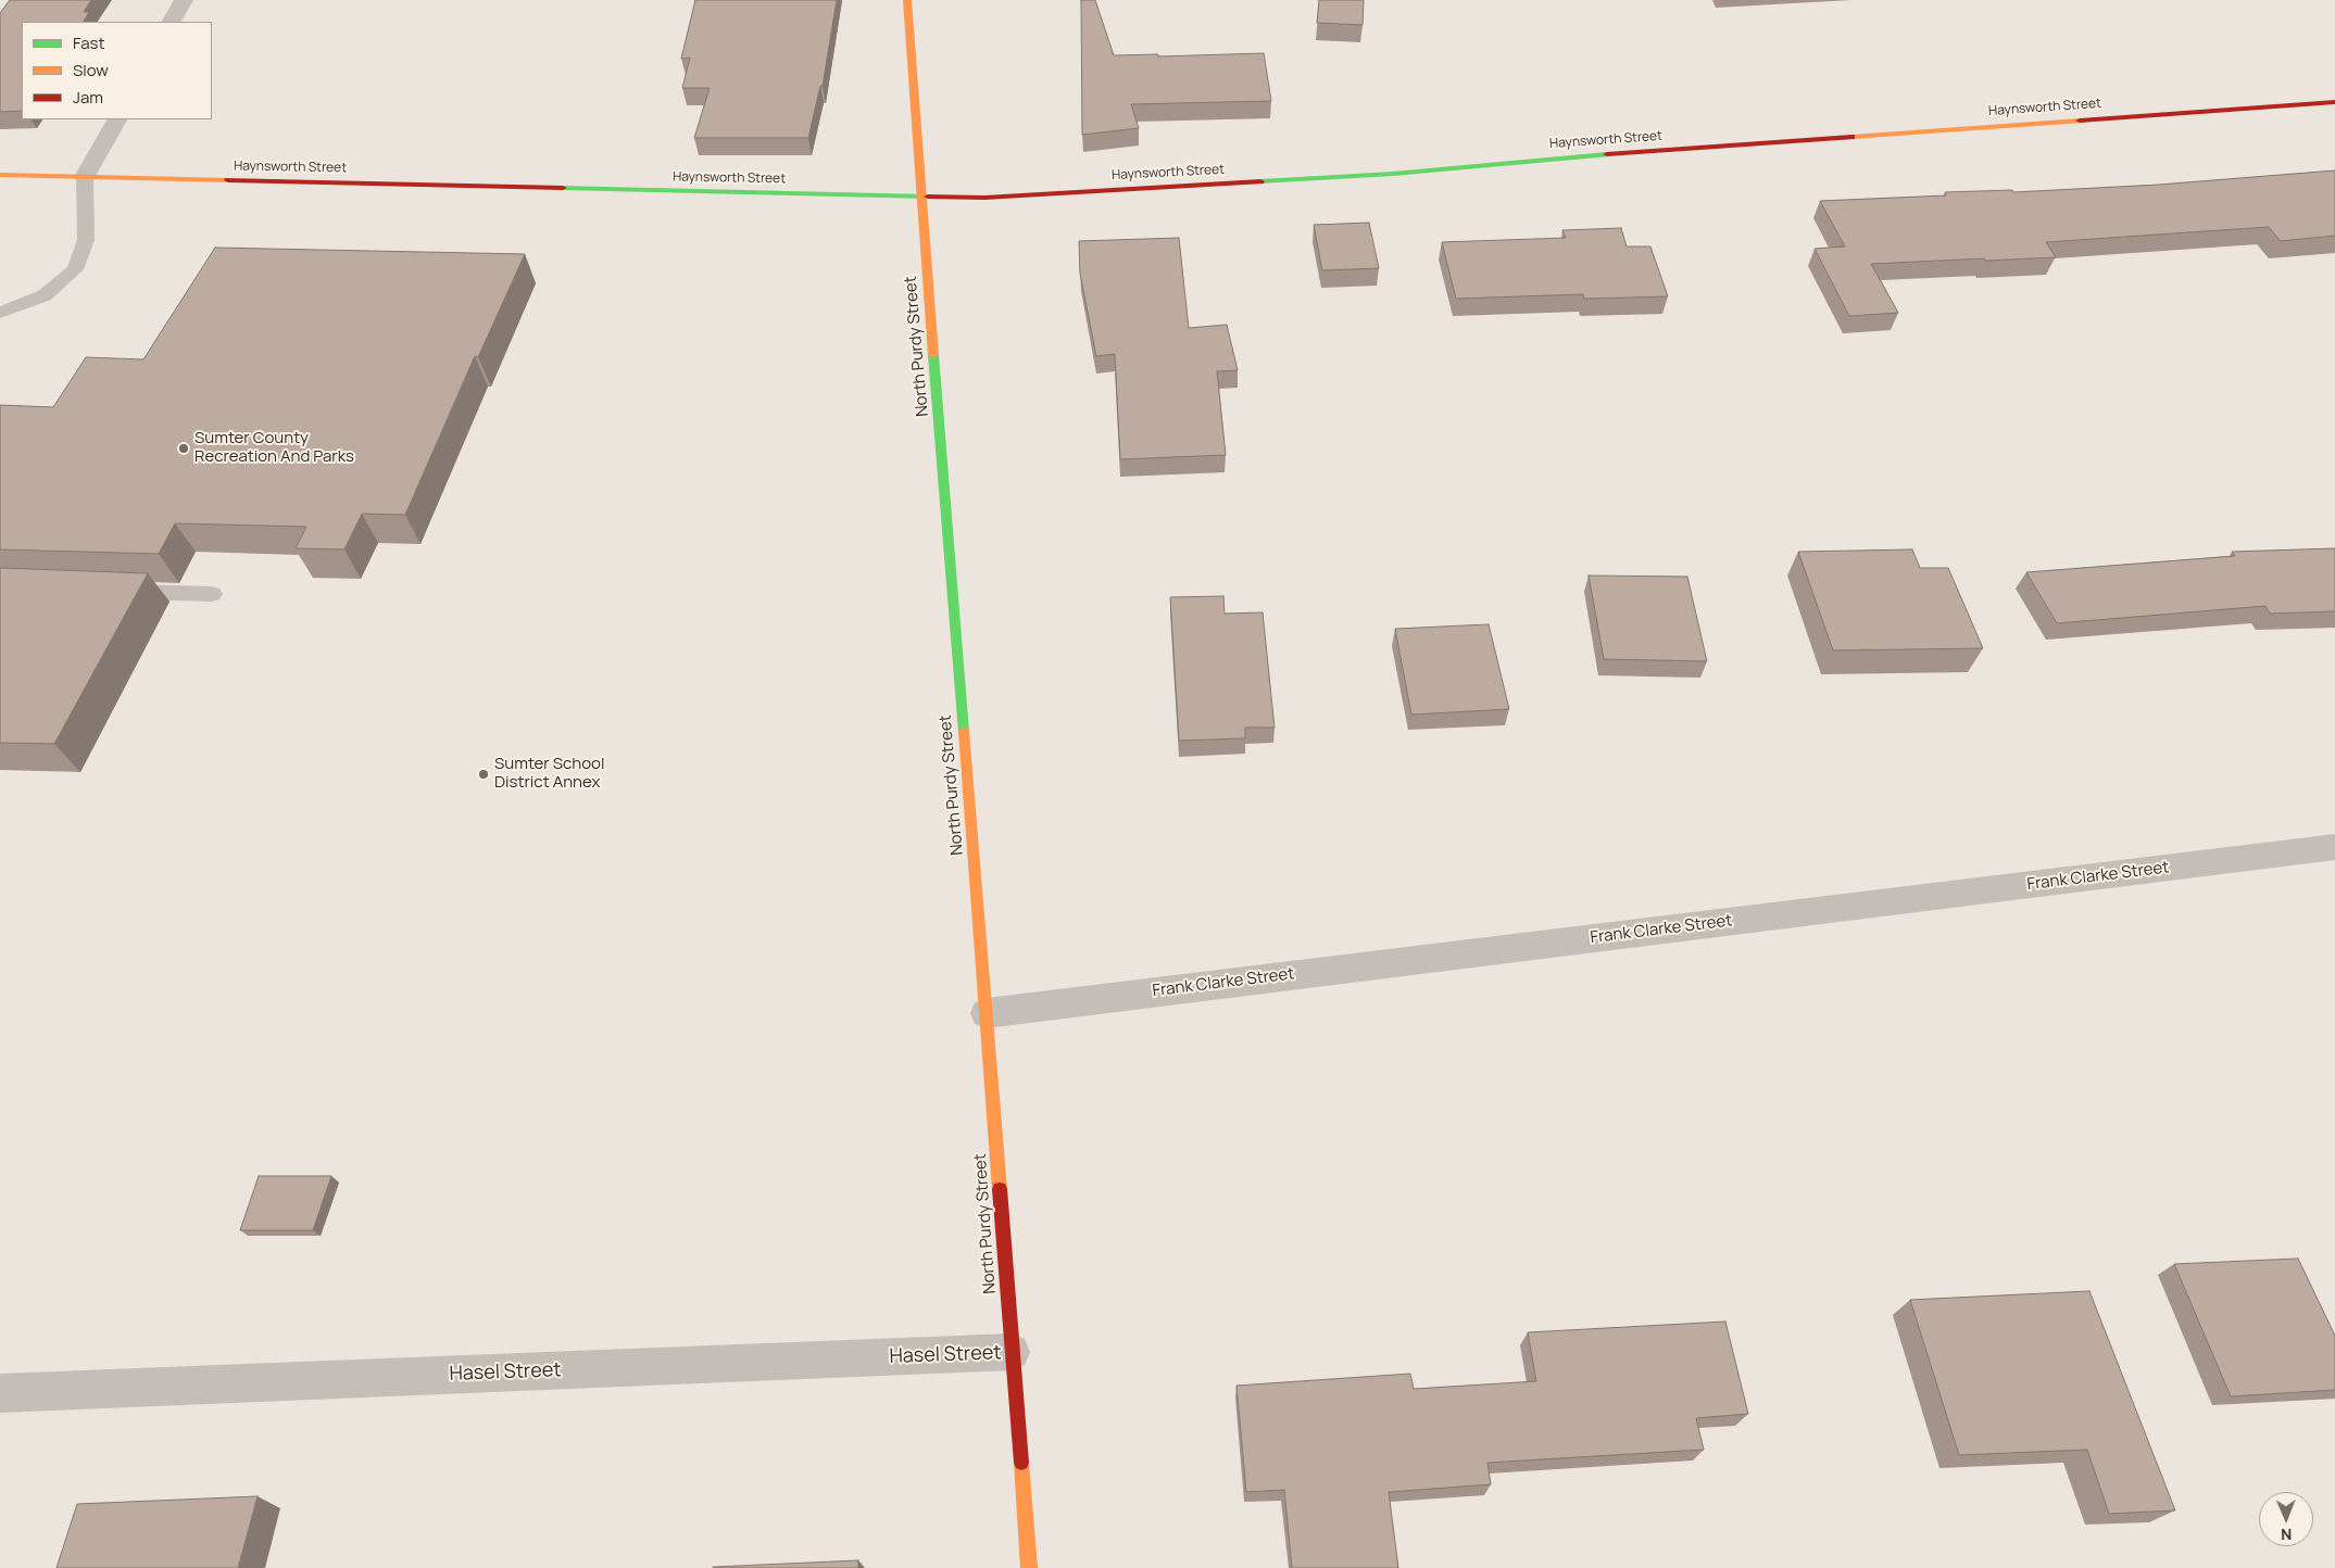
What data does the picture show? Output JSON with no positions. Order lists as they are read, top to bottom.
{
  "streets": {
    "street": [
      "Haynsworth Street",
      "North Purdy Street",
      "Frank Clarke Street",
      "Hasel Street"
    ]
  },
  "crossings": [
    ["Haynsworth Street", "North Purdy Street"],
    ["North Purdy Street", "Frank Clarke Street"],
    ["North Purdy Street", "Hasel Street"]
  ],
  "places": ["Sumter County Recreation And Parks", "Sumter School District Annex"],
  "legend": ["Fast", "Slow", "Jam"],
  "north": "bottom"
}
